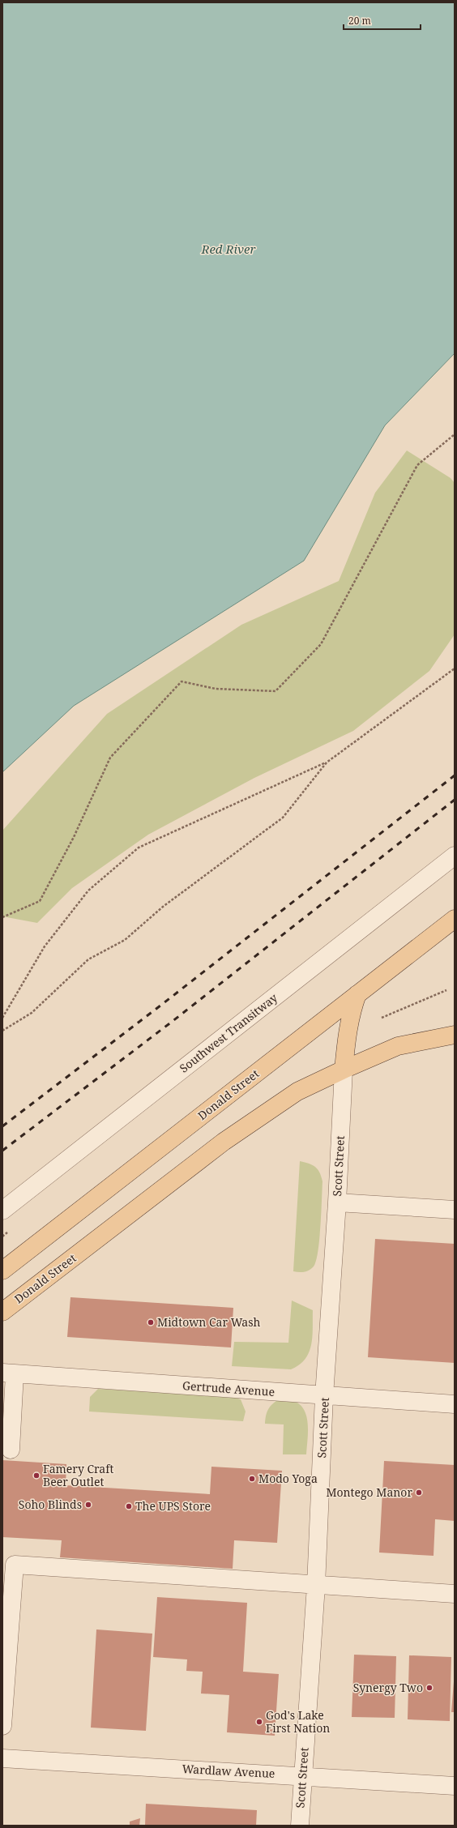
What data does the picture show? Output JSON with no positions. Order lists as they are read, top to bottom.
{
  "streets": {
    "main road": ["Donald Street"],
    "street": [
      "Southwest Transitway",
      "Scott Street",
      "Gertrude Avenue",
      "Wardlaw Avenue"
    ]
  },
  "crossings": [
    ["Donald Street", "Scott Street"],
    ["Scott Street", "Gertrude Avenue"],
    ["Scott Street", "Wardlaw Avenue"]
  ],
  "water": ["Red River"],
  "places": [
    "Midtown Car Wash",
    "Famery Craft Beer Outlet",
    "Modo Yoga",
    "Montego Manor",
    "Soho Blinds",
    "The UPS Store",
    "Synergy Two",
    "God's Lake First Nation"
  ],
  "scale_bar": "20 m"
}
